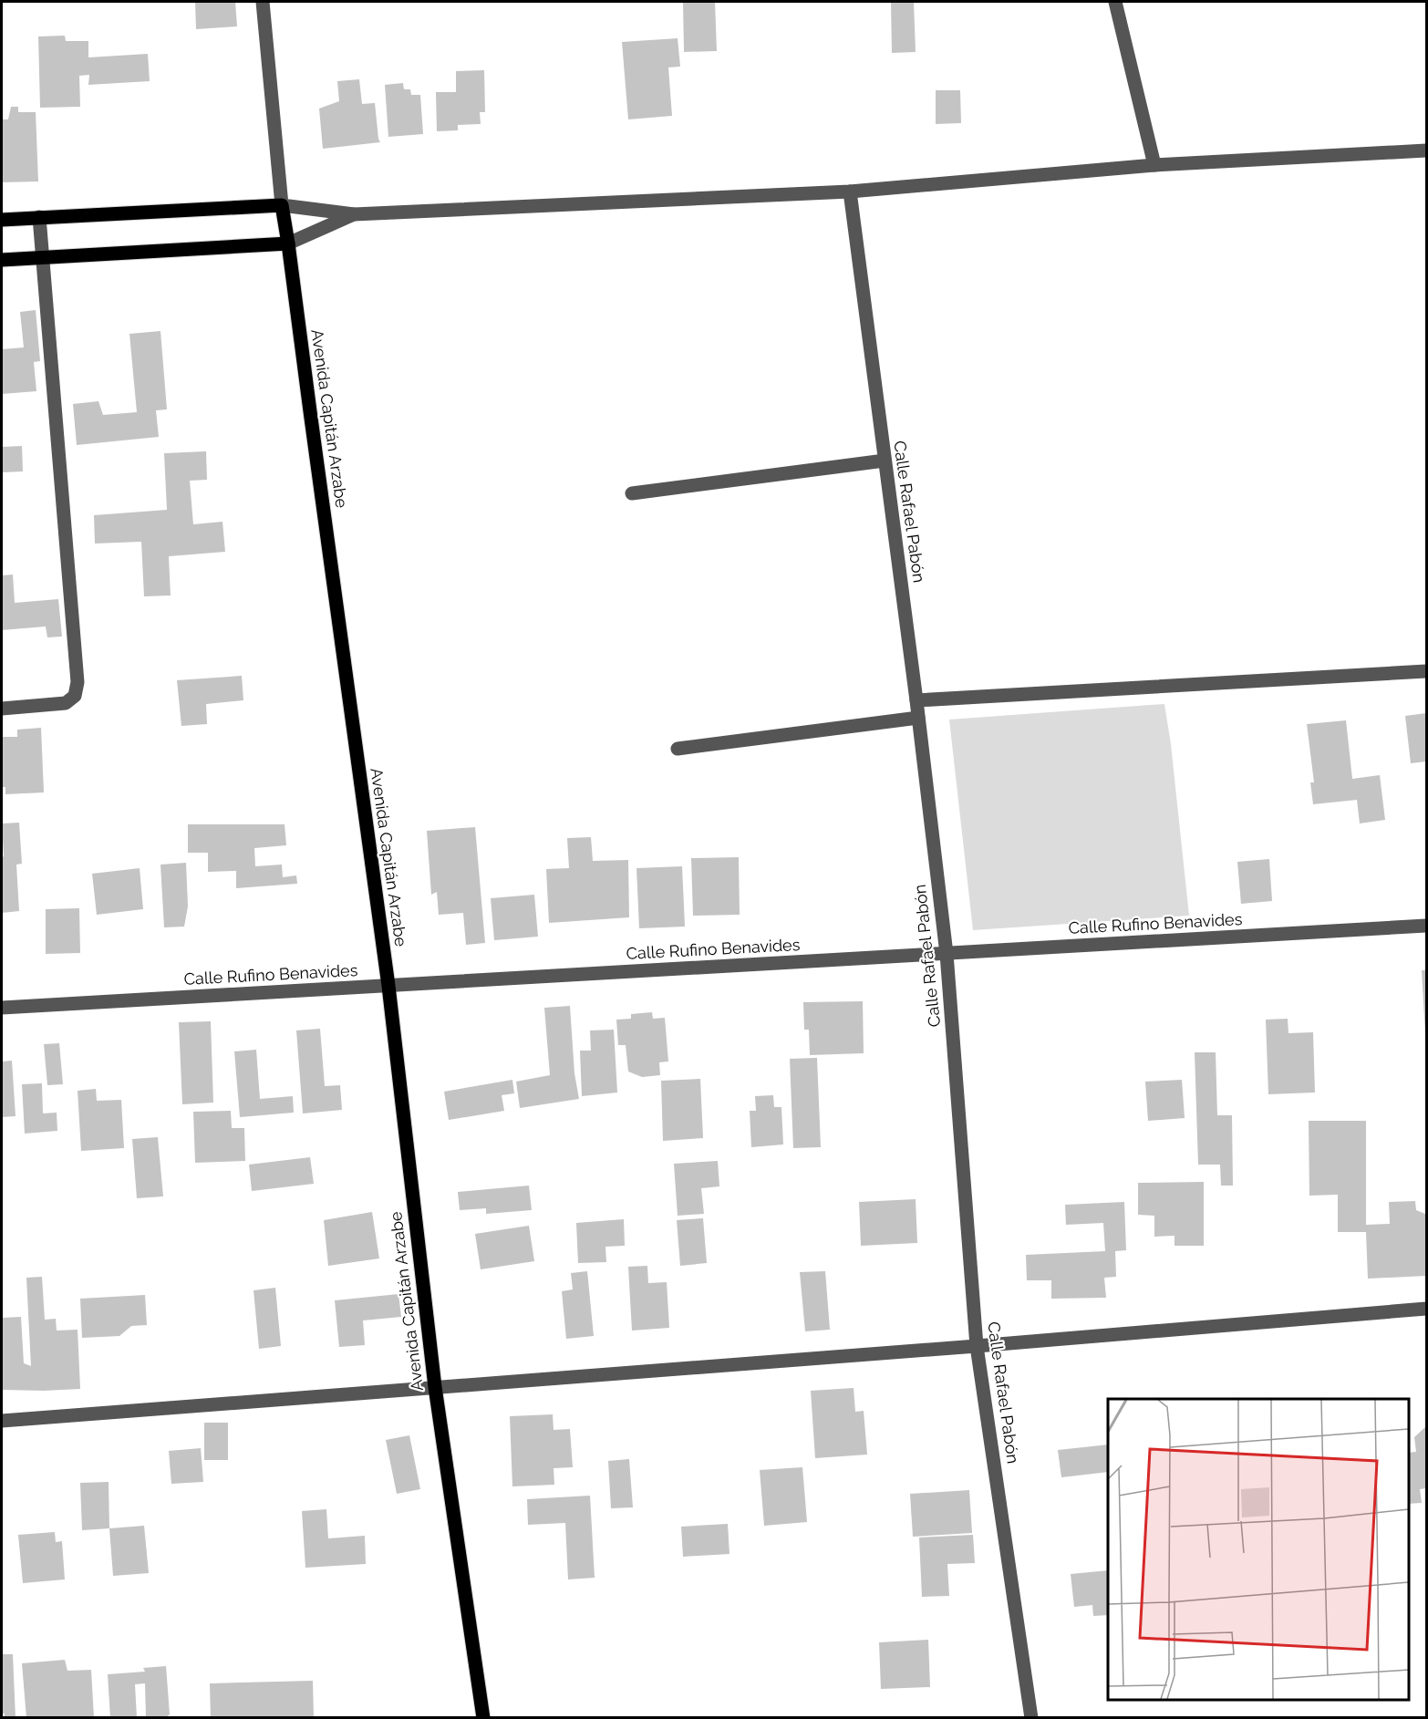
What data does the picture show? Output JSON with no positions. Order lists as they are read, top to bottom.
{
  "streets": {
    "main road": ["Avenida Capitán Arzabe"],
    "street": ["Calle Rafael Pabón", "Calle Rufino Benavides"]
  },
  "crossings": [
    ["Avenida Capitán Arzabe", "Calle Rufino Benavides"],
    ["Calle Rafael Pabón", "Calle Rufino Benavides"]
  ]
}
